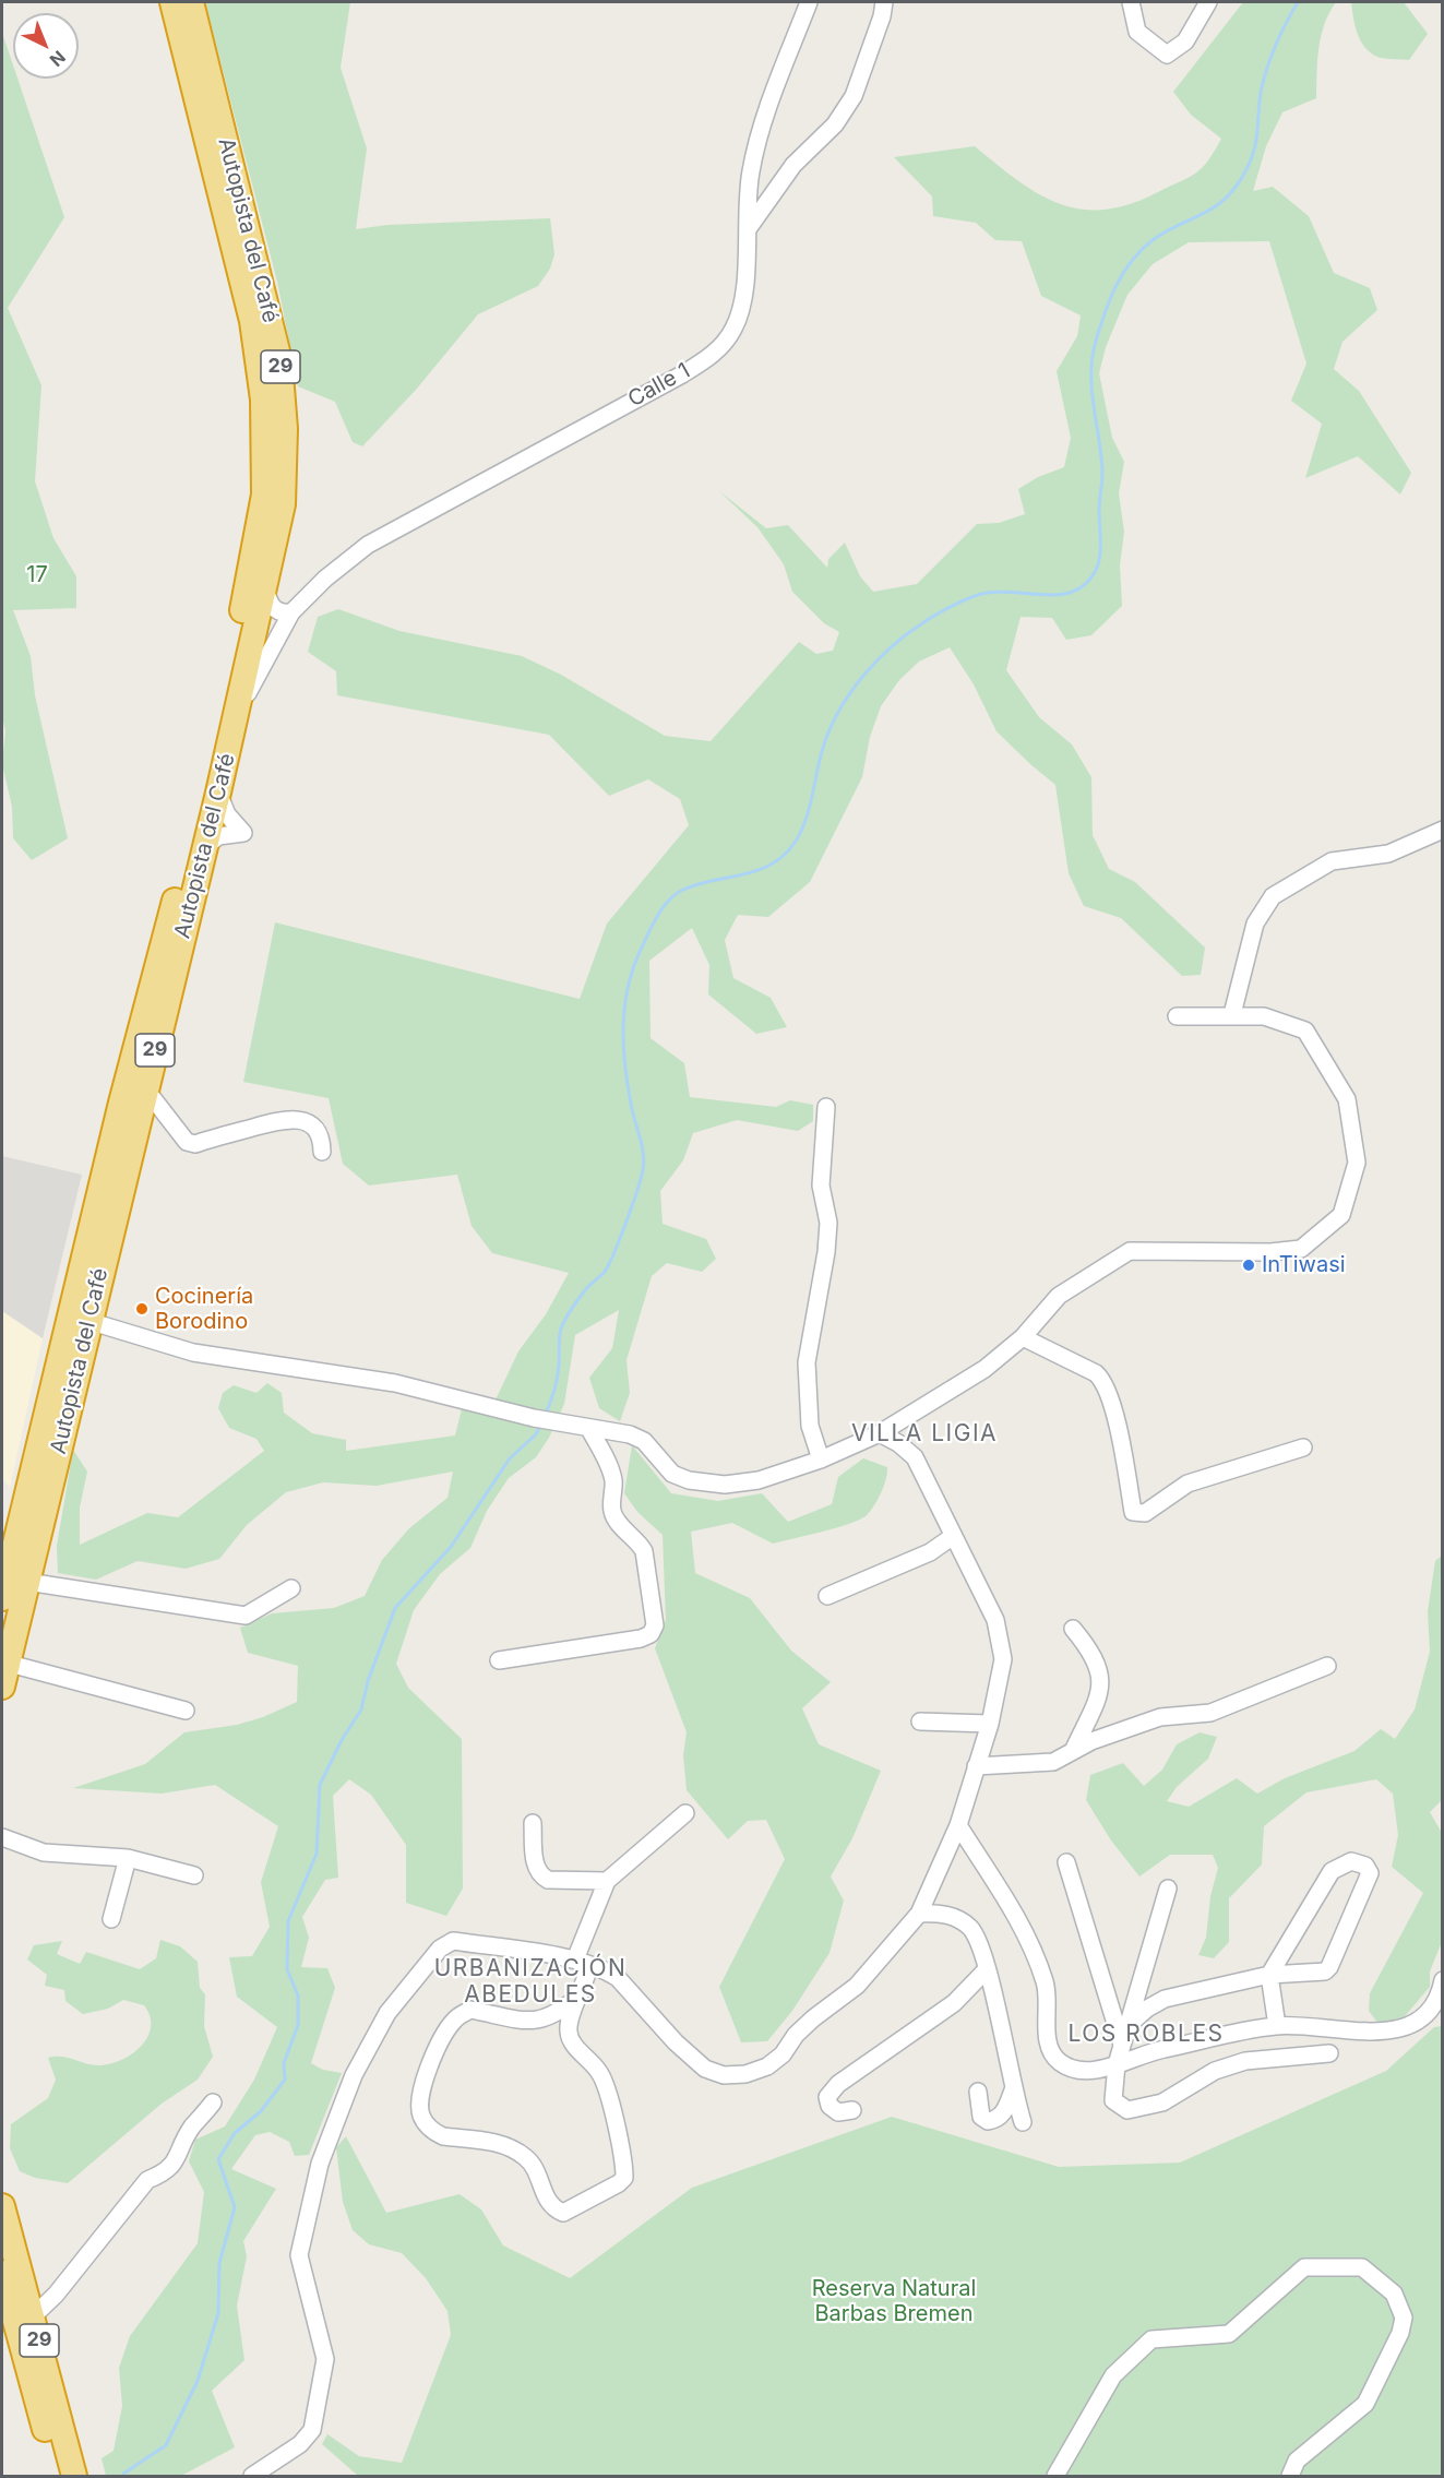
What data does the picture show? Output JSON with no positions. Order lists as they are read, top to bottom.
{
  "streets": {
    "highway": ["Autopista del Café", "29"],
    "street": ["Calle 1"]
  },
  "crossings": [
    ["Autopista del Café", "Calle 1"]
  ],
  "districts": ["VILLA LIGIA", "URBANIZACIÓN ABEDULES", "LOS ROBLES"],
  "parks": ["17", "Reserva Natural Barbas Bremen"],
  "places": ["InTiwasi", "Cocinería Borodino"],
  "north": "bottom right"
}
